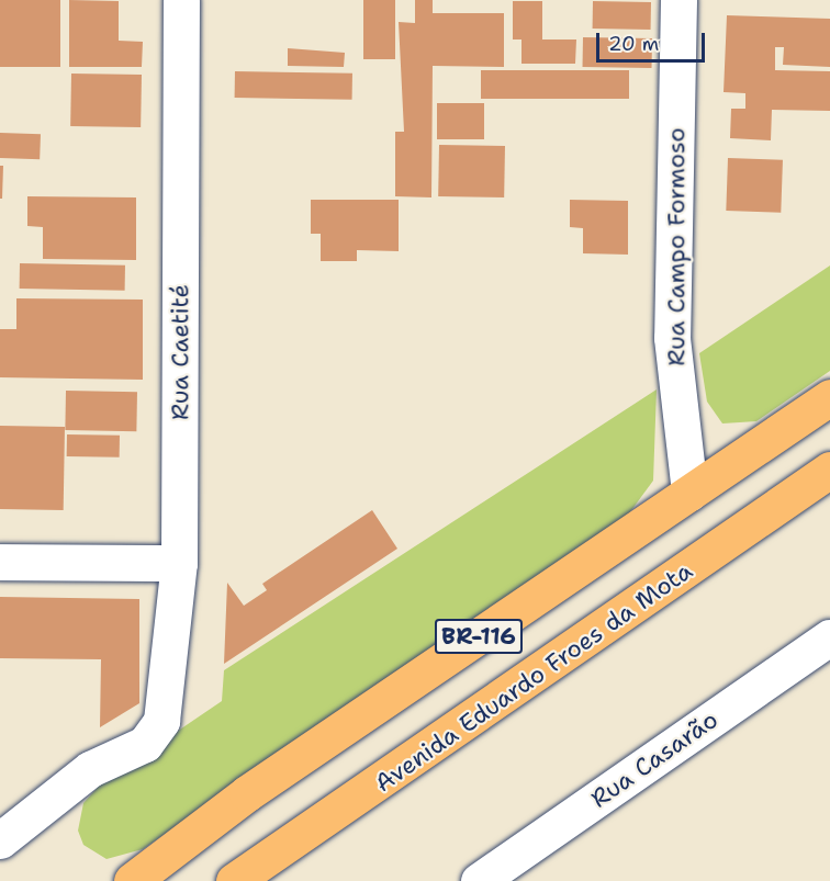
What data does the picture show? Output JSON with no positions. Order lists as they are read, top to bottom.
{
  "streets": {
    "highway": ["BR-116", "Avenida Eduardo Froes da Mota"],
    "street": ["Rua Campo Formoso", "Rua Caetité", "Rua Casarão"]
  },
  "crossings": [
    ["Rua Campo Formoso", "BR-116"]
  ],
  "scale_bar": "20 m"
}
